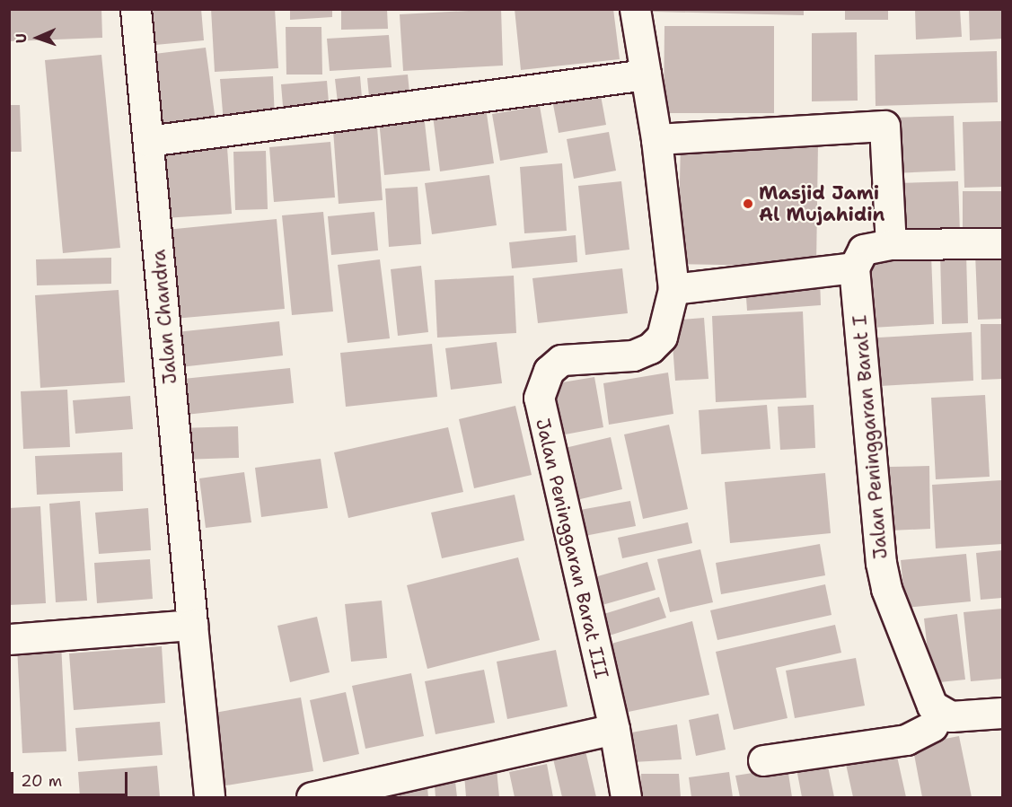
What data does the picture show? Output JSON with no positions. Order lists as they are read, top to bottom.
{
  "streets": {
    "street": ["Jalan Chandra", "Jalan Peninggaran Barat I", "Jalan Peninggaran Barat III"]
  },
  "places": ["Masjid Jami Al Mujahidin"],
  "scale_bar": "20 m",
  "north": "left"
}
